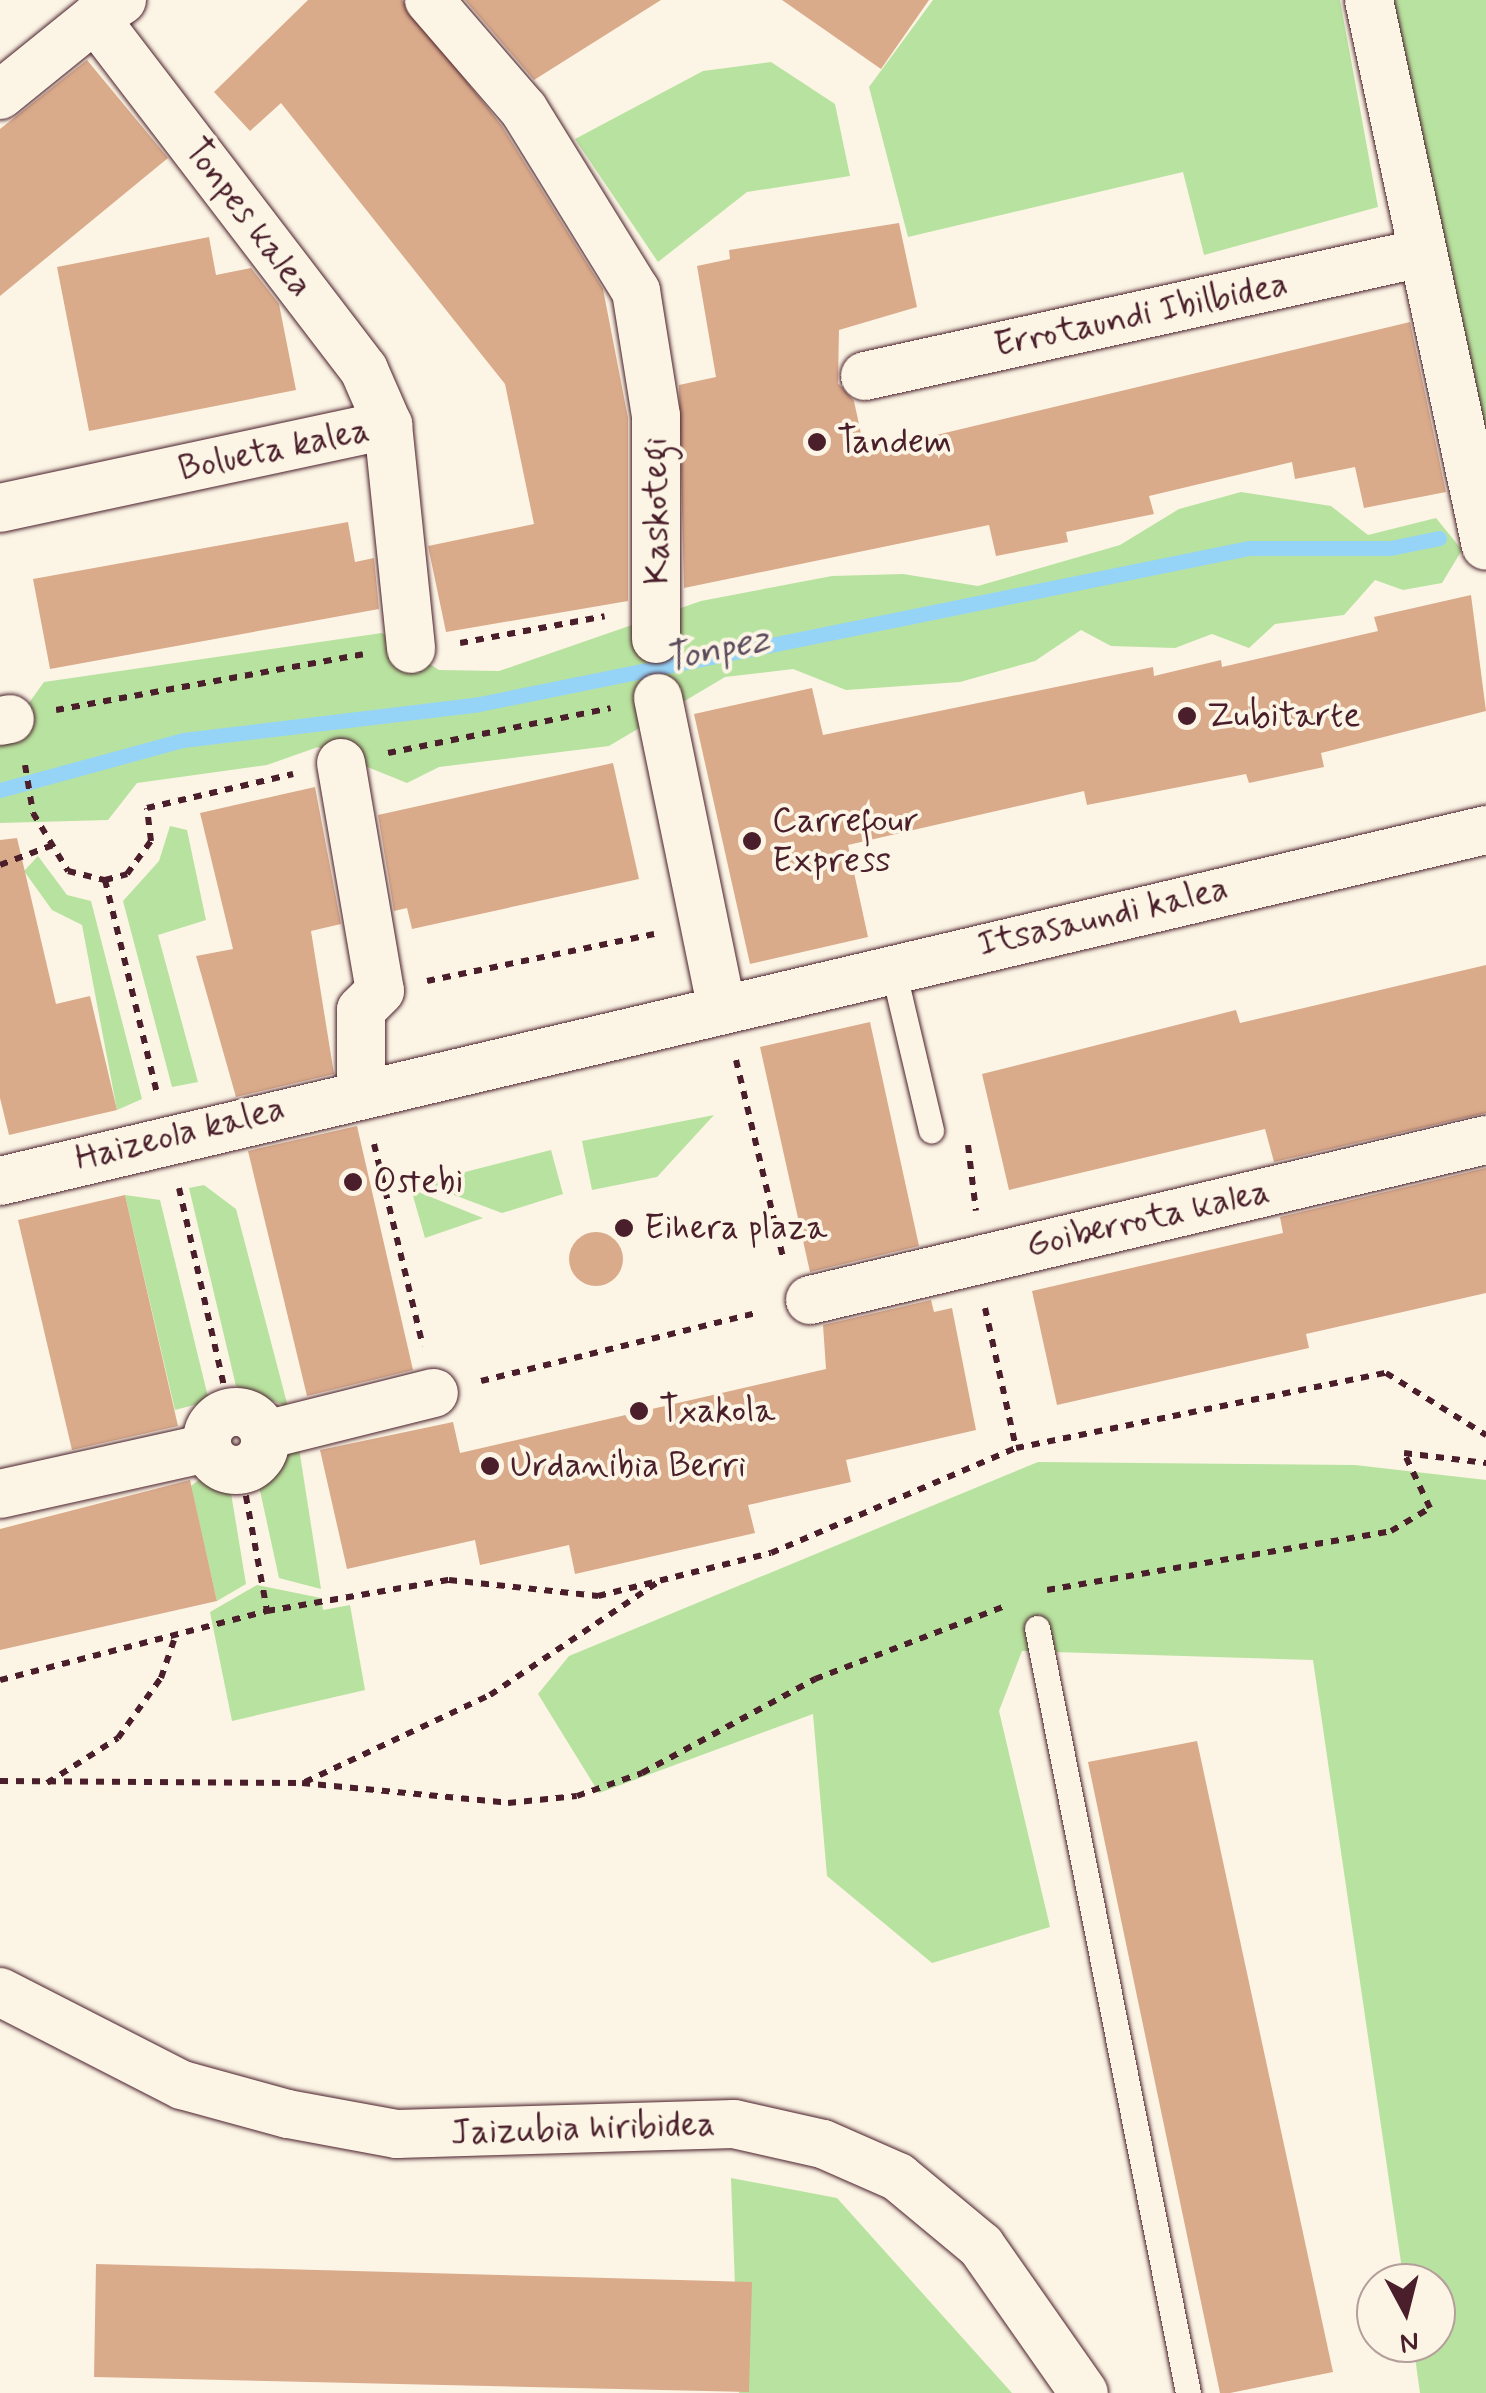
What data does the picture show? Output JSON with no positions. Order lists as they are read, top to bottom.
{
  "streets": {
    "street": [
      "Tonpes kalea",
      "Errotaundi Ibilbidea",
      "Bolueta kalea",
      "Kaskotegi",
      "Itsasaundi kalea",
      "Haizeola kalea",
      "Goiberrota kalea",
      "Jaizubia hiribidea"
    ]
  },
  "crossings": [
    ["Tonpes kalea", "Bolueta kalea"],
    ["Bolueta kalea", "Kaskotegi"]
  ],
  "water": ["Tonpez"],
  "places": [
    "Tandem",
    "Zubitarte",
    "Carrefour Express",
    "Ostebi",
    "Eihera plaza",
    "Txakola",
    "Urdanibia Berri"
  ],
  "north": "bottom"
}
